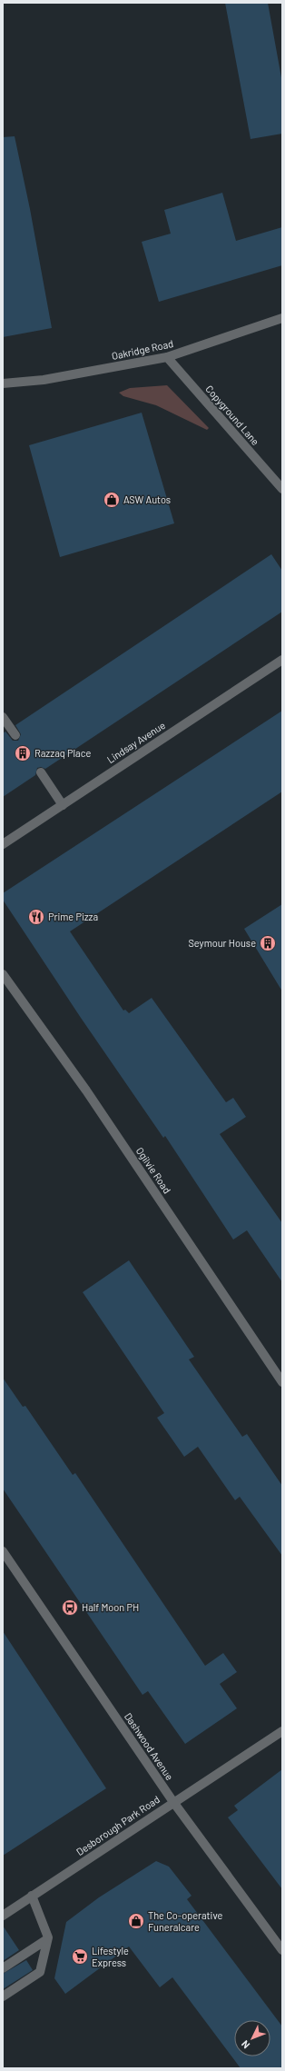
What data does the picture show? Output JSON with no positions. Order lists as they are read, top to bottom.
{
  "streets": {
    "street": [
      "Oakridge Road",
      "Copyground Lane",
      "Lindsay Avenue",
      "Ogilvie Road",
      "Dashwood Avenue",
      "Desborough Park Road"
    ]
  },
  "crossings": [
    ["Oakridge Road", "Copyground Lane"],
    ["Dashwood Avenue", "Desborough Park Road"]
  ],
  "places": {
    "shop": ["ASW Autos", "The Co-operative Funeralcare"],
    "building": ["Razzaq Place", "Seymour House"],
    "restaurant": ["Prime Pizza"],
    "bus stop": ["Half Moon PH"],
    "supermarket": ["Lifestyle Express"]
  },
  "north": "bottom left"
}
